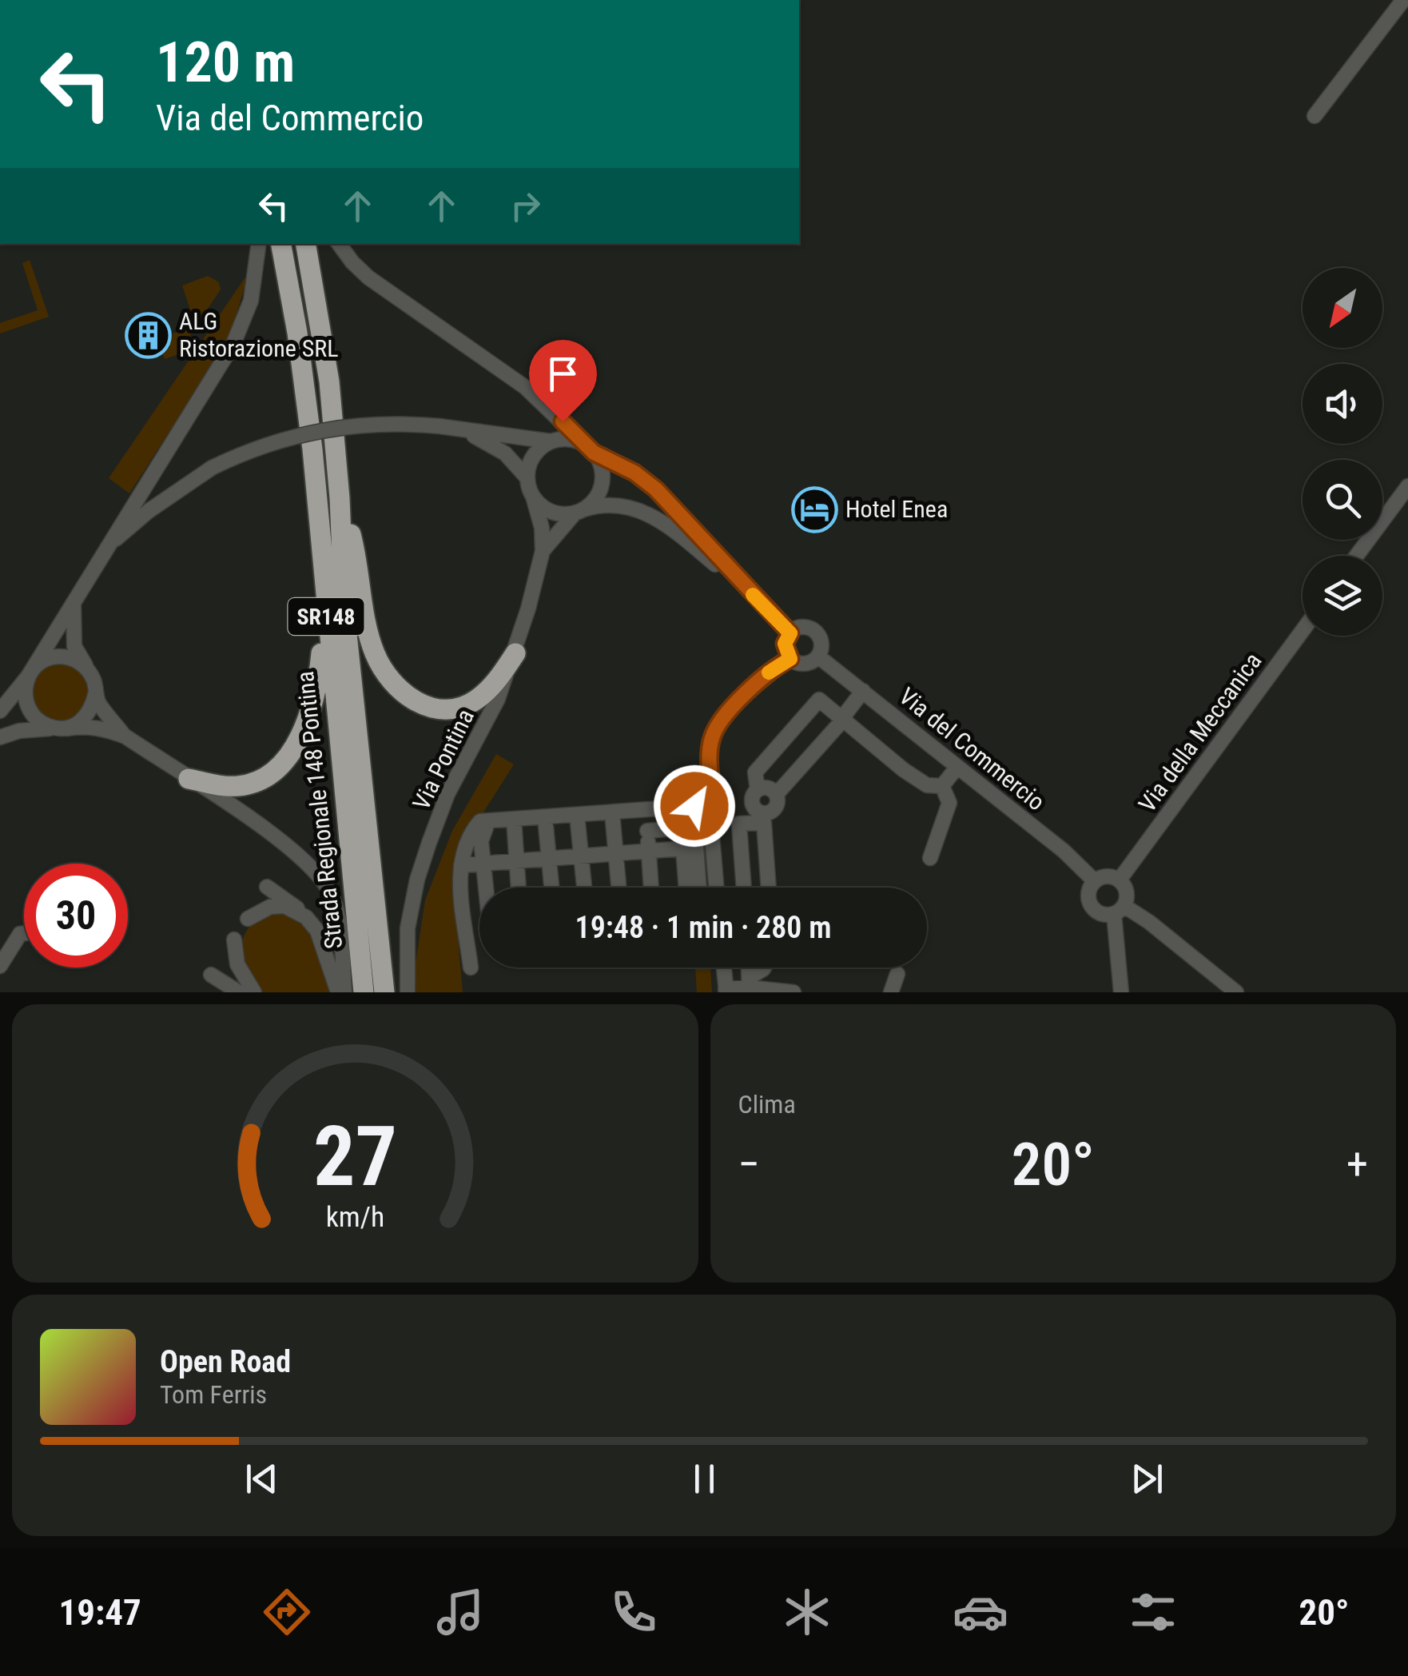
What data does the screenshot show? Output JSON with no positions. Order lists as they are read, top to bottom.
{
  "streets": {
    "highway": ["SR148", "Strada Regionale 148 Pontina"],
    "street": ["Via della Meccanica", "Via del Commercio", "Via Pontina"]
  },
  "crossings": [
    ["Via della Meccanica", "Via del Commercio"]
  ],
  "places": {
    "building": ["ALG Ristorazione SRL"],
    "hotel": ["Hotel Enea"]
  },
  "north": "bottom left",
  "page": {
    "turn": ["120 m", "Via del Commercio"],
    "limit": "30",
    "trip": "19:48 · 1 min · 280 m",
    "tile": "Clima",
    "heat": ["−", "20°", "+"],
    "song": ["Open Road", "Tom Ferris"],
    "tabs": ["19:47", "20°"],
    "gauge": ["27", "km/h"]
  }
}
